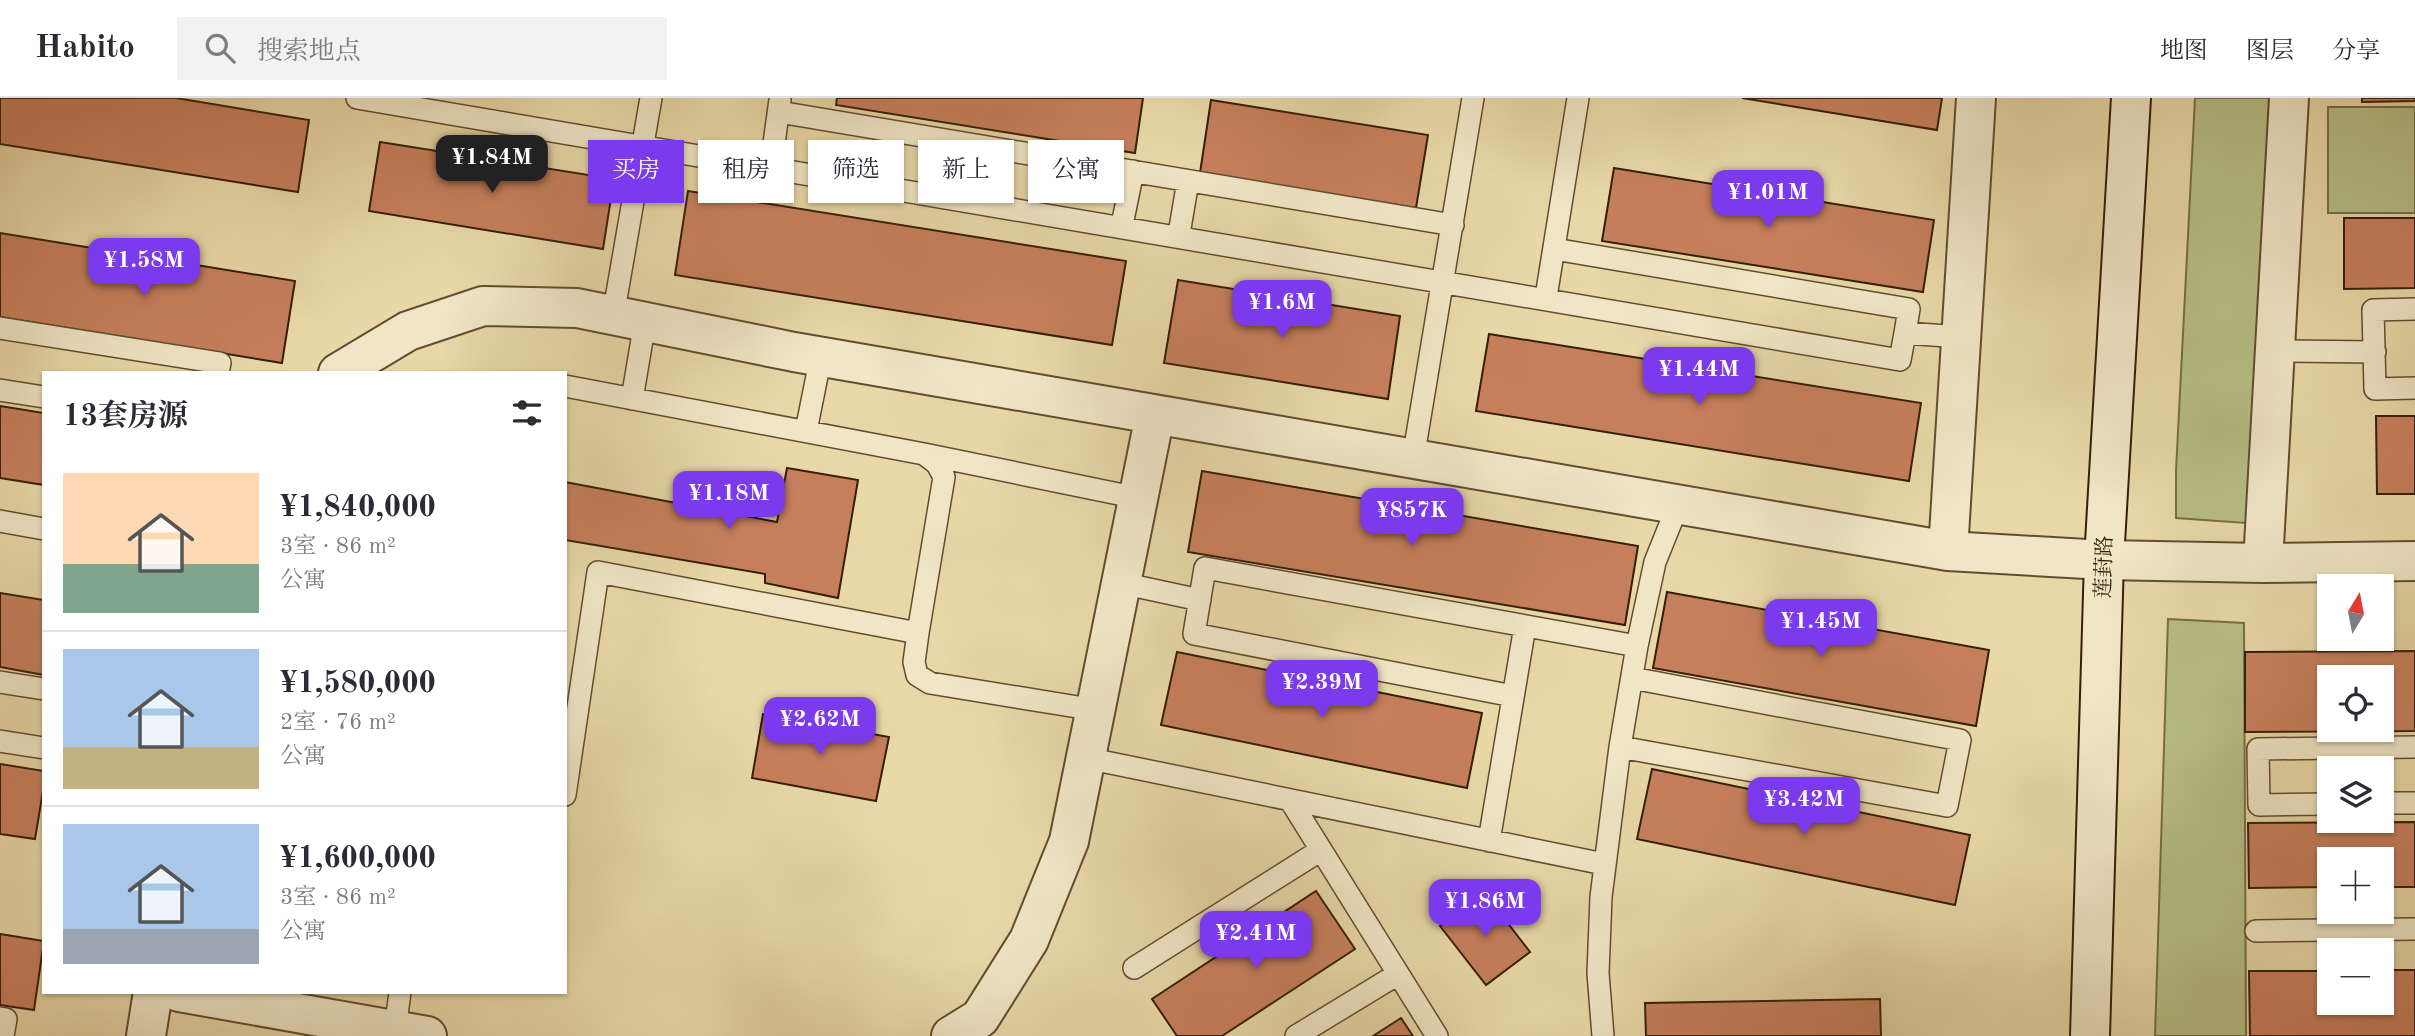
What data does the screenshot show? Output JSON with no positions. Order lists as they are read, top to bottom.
{
  "streets": {
    "street": ["莲葑路"]
  },
  "north": "top",
  "page": {
    "header": "Habito",
    "search": "搜索地点",
    "nav": ["地图", "图层", "分享"],
    "price": [
      "¥1.84M",
      "¥1.01M",
      "¥1.58M",
      "¥1.6M",
      "¥1.44M",
      "¥1.18M",
      "¥857K",
      "¥1.45M",
      "¥2.39M",
      "¥2.62M",
      "¥3.42M",
      "¥1.86M",
      "¥2.41M"
    ],
    "chip": [
      "买房",
      "租房",
      "筛选",
      "新上",
      "公寓"
    ],
    "heading": "13套房源",
    "list": [
      {
        "name": "¥1,840,000",
        "note": "3室 · 86 m² · 公寓"
      },
      {
        "name": "¥1,580,000",
        "note": "2室 · 76 m² · 公寓"
      },
      {
        "name": "¥1,600,000",
        "note": "3室 · 86 m² · 公寓"
      }
    ],
    "map_buttons": ["+", "−"]
  }
}
